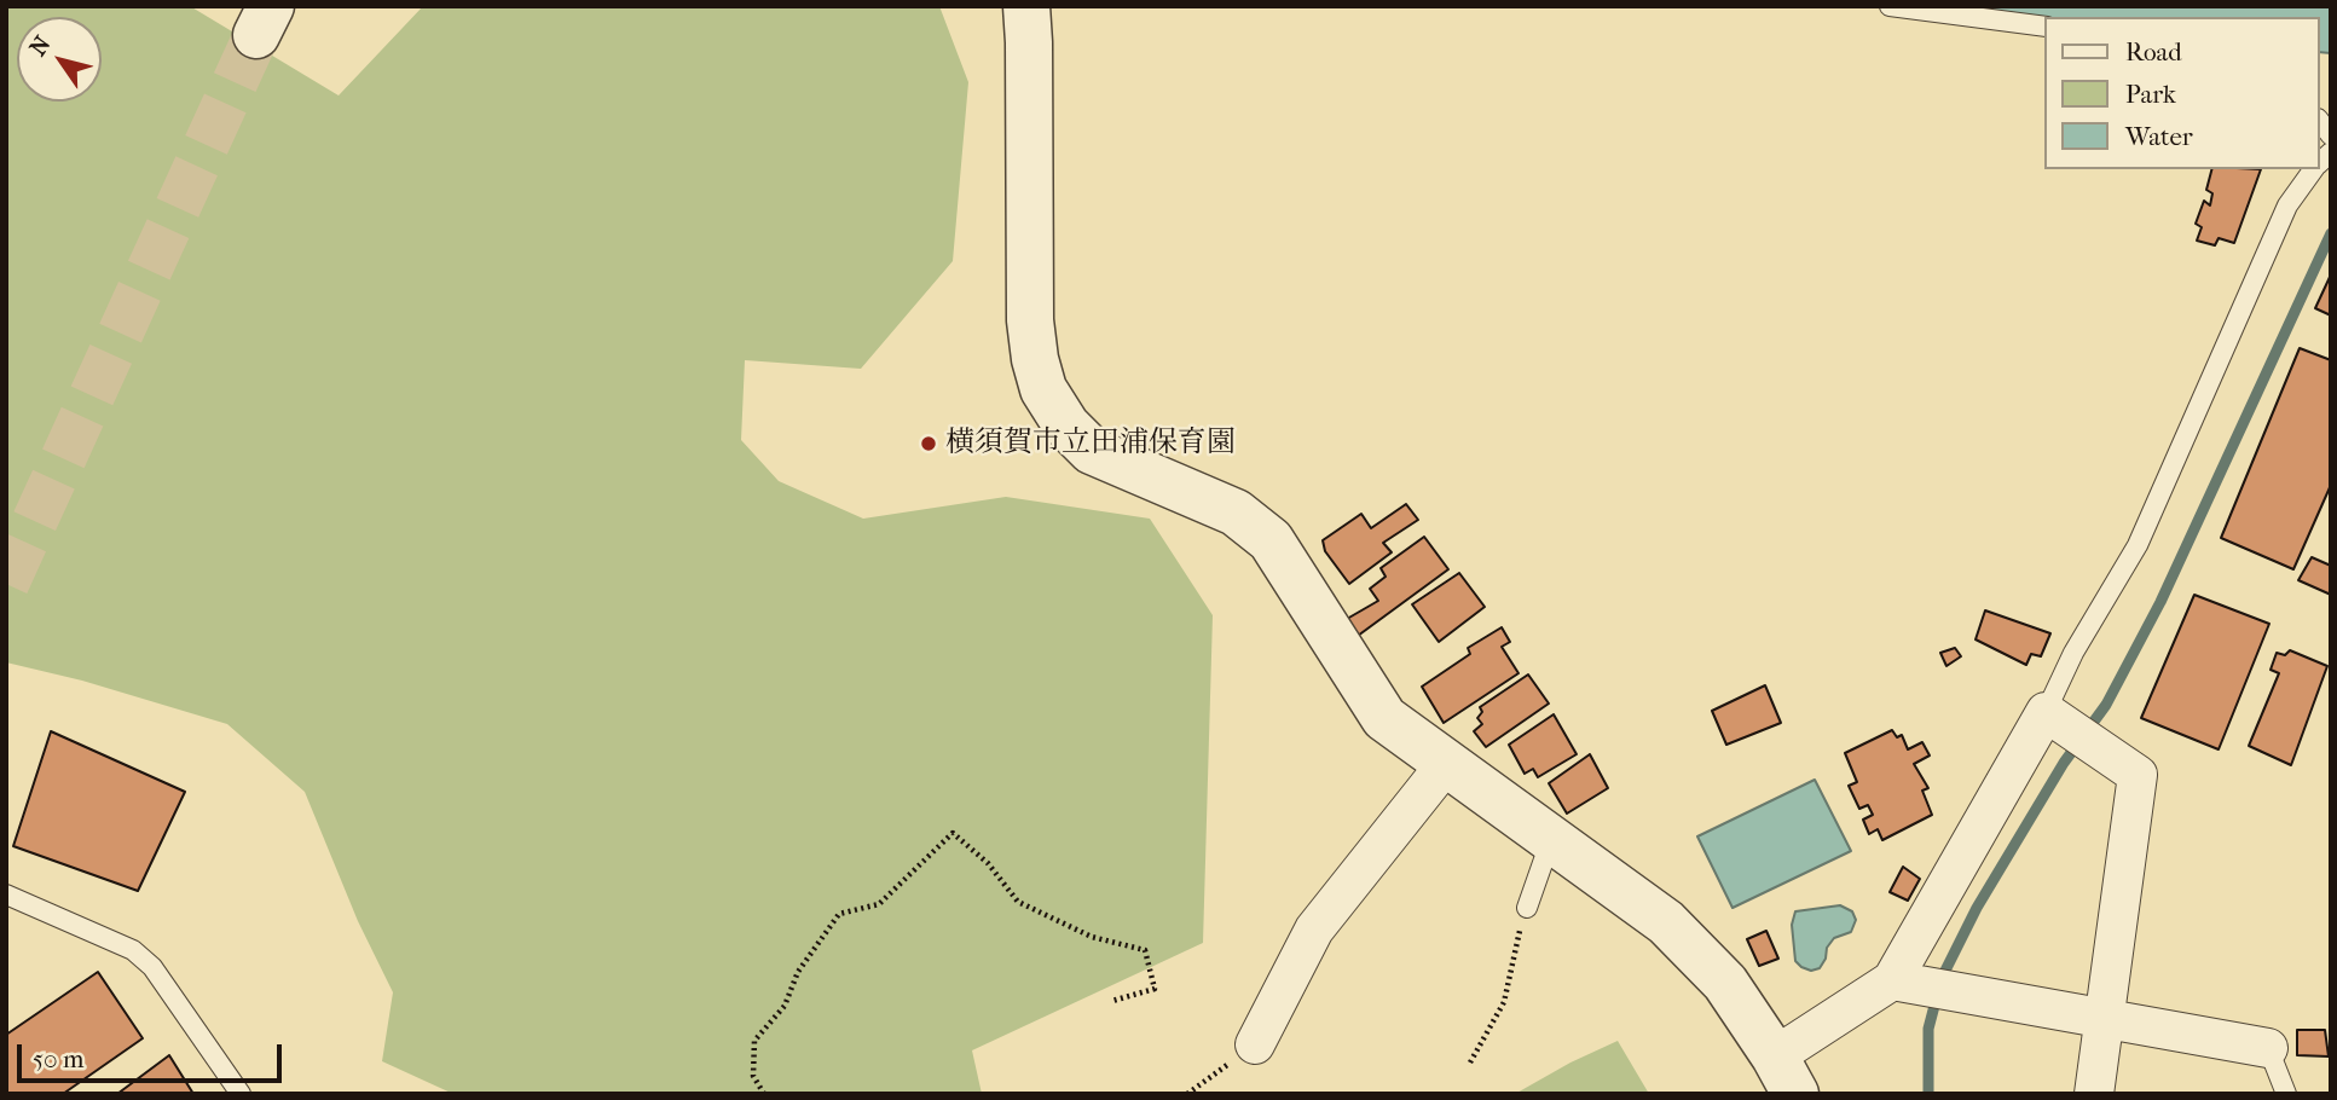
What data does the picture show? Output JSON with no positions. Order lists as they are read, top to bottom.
{
  "places": ["横須賀市立田浦保育園"],
  "legend": ["Road", "Park", "Water"],
  "scale_bar": "50 m",
  "north": "top left"
}
